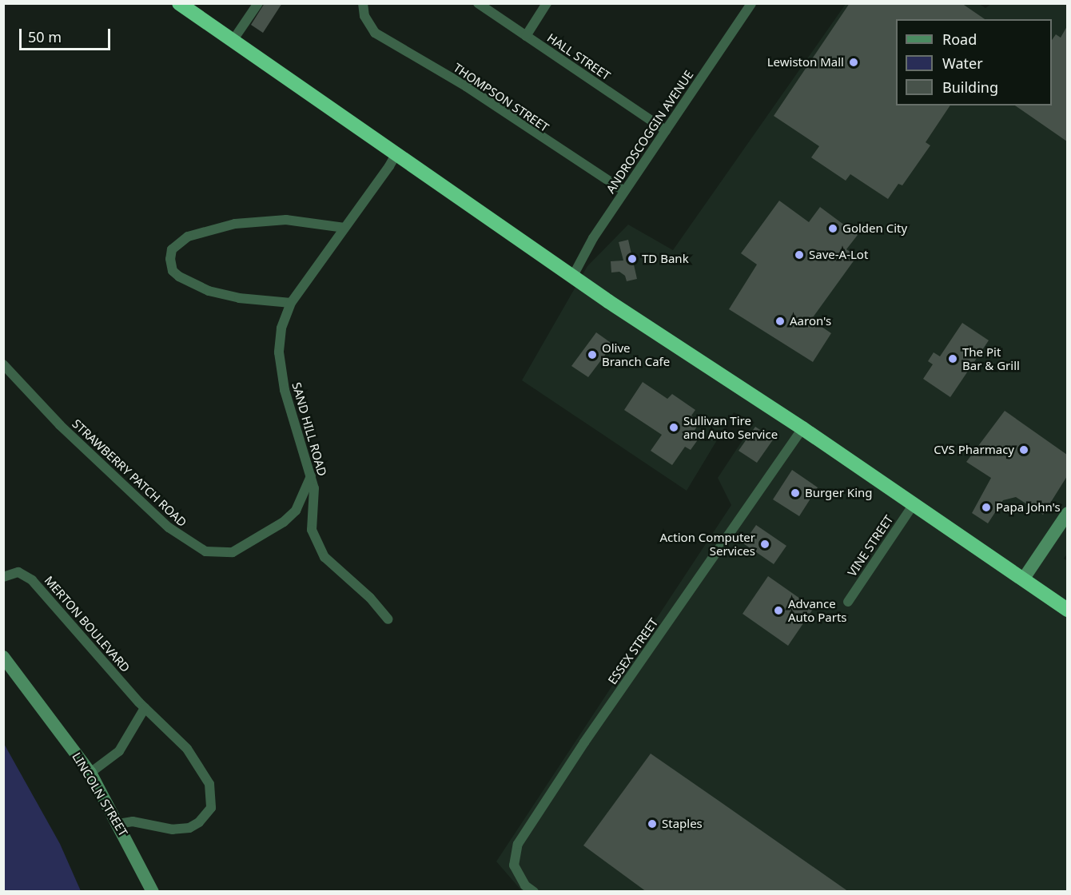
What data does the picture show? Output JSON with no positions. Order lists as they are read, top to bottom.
{
  "streets": {
    "main road": ["LINCOLN STREET"],
    "street": [
      "HALL STREET",
      "THOMPSON STREET",
      "ANDROSCOGGIN AVENUE",
      "SAND HILL ROAD",
      "STRAWBERRY PATCH ROAD",
      "VINE STREET",
      "MERTON BOULEVARD",
      "ESSEX STREET"
    ]
  },
  "crossings": [
    ["HALL STREET", "ANDROSCOGGIN AVENUE"],
    ["THOMPSON STREET", "ANDROSCOGGIN AVENUE"],
    ["SAND HILL ROAD", "STRAWBERRY PATCH ROAD"],
    ["MERTON BOULEVARD", "LINCOLN STREET"]
  ],
  "places": [
    "Lewiston Mall",
    "Golden City",
    "Save-A-Lot",
    "TD Bank",
    "Aaron's",
    "Olive Branch Cafe",
    "The Pit Bar & Grill",
    "Sullivan Tire and Auto Service",
    "CVS Pharmacy",
    "Burger King",
    "Papa John's",
    "Action Computer Services",
    "Advance Auto Parts",
    "Staples"
  ],
  "legend": ["Road", "Water", "Building"],
  "scale_bar": "50 m"
}
